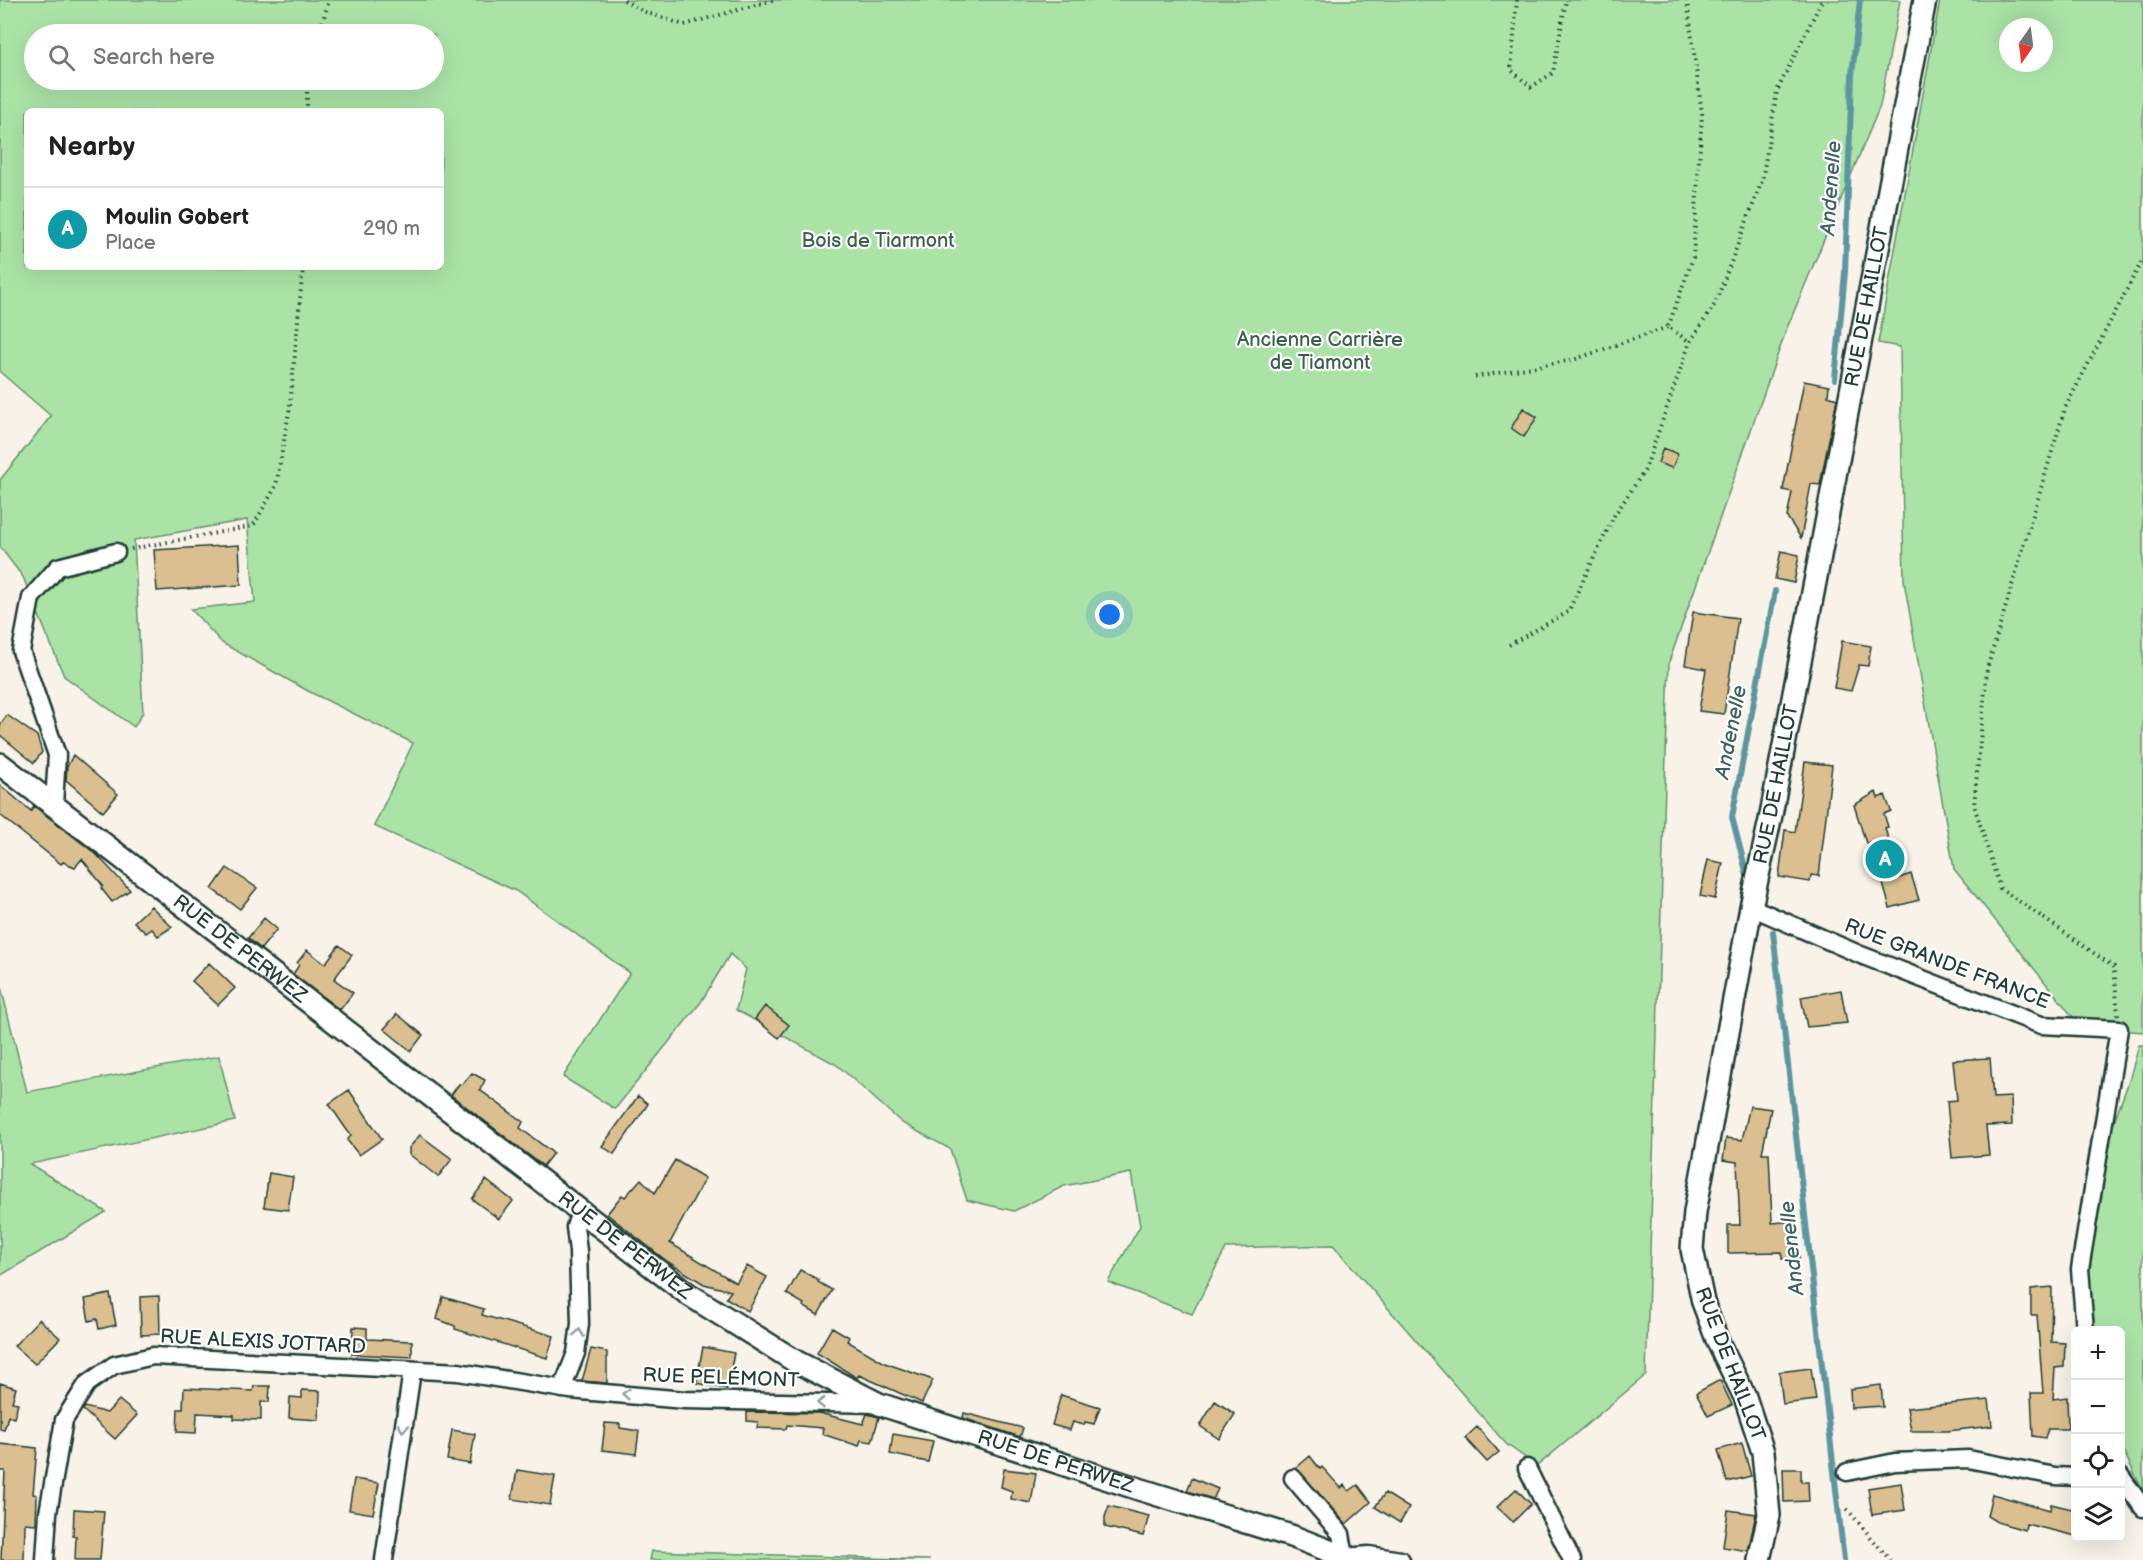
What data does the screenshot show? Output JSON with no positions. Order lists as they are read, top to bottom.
{
  "streets": {
    "street": [
      "RUE DE HAILLOT",
      "RUE DE PERWEZ",
      "RUE GRANDE FRANCE",
      "RUE ALEXIS JOTTARD",
      "RUE PELÉMONT"
    ]
  },
  "crossings": [
    ["RUE DE HAILLOT", "RUE GRANDE FRANCE"],
    ["RUE DE PERWEZ", "RUE PELÉMONT"],
    ["RUE ALEXIS JOTTARD", "RUE PELÉMONT"]
  ],
  "one_way": ["RUE PELÉMONT"],
  "water": ["Andenelle"],
  "parks": ["Bois de Tiarmont", "Ancienne Carrière de Tiamont"],
  "north": "bottom",
  "page": {
    "search": "Search here",
    "heading": "Nearby",
    "list": [
      {
        "mark": "A",
        "name": "Moulin Gobert",
        "note": "Place",
        "value": "290 m"
      }
    ],
    "pins": "A",
    "map_buttons": ["+", "−"]
  }
}
